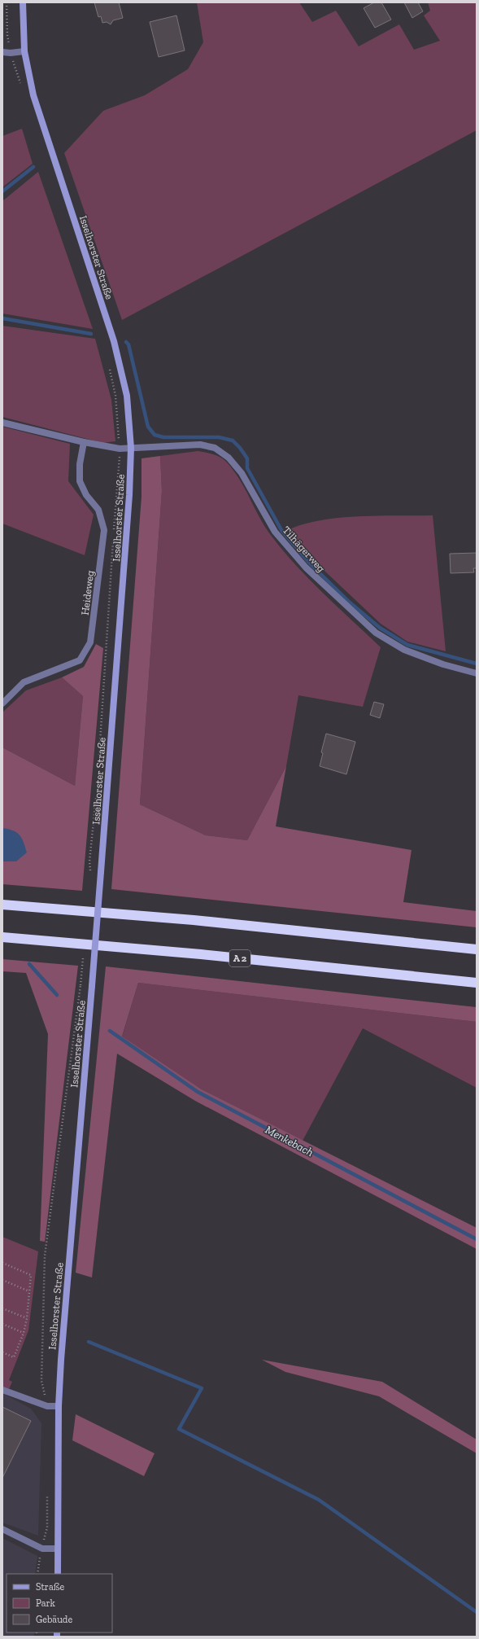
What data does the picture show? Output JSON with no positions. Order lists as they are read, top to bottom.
{
  "streets": {
    "highway": ["A 2"],
    "street": ["Isselhorster Straße", "Tilhägerweg", "Heideweg"]
  },
  "crossings": [
    ["Isselhorster Straße", "Tilhägerweg"]
  ],
  "water": ["Menkebach"],
  "legend": ["Straße", "Park", "Gebäude"]
}
